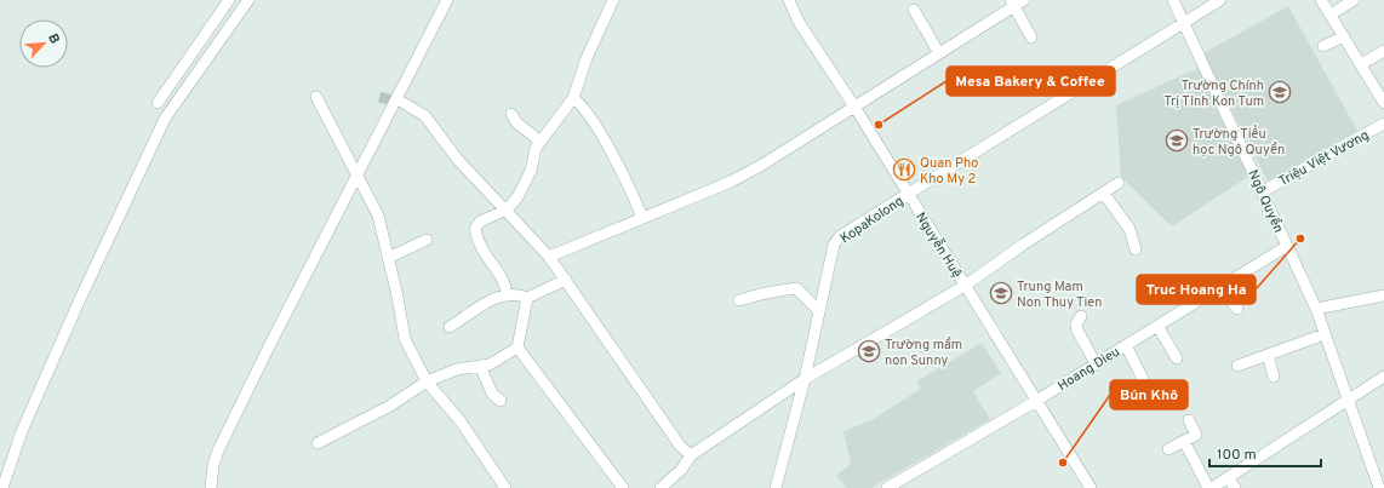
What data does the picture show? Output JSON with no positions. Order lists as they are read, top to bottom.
{
  "streets": {
    "street": [
      "Triệu Việt Vương",
      "Ngô Quyền",
      "KopaKolong",
      "Nguyễn Huệ",
      "Hoang Dieu"
    ]
  },
  "crossings": [
    ["Triệu Việt Vương", "Ngô Quyền"],
    ["Ngô Quyền", "KopaKolong"],
    ["Ngô Quyền", "Hoang Dieu"],
    ["KopaKolong", "Nguyễn Huệ"],
    ["Nguyễn Huệ", "Hoang Dieu"]
  ],
  "places": {
    "school or university": [
      "Trường Chính Trị Tỉnh Kon Tum",
      "Trường Tiểu học Ngô Quyền",
      "Trung Mam Non Thuy Tien",
      "Trường mầm non Sunny"
    ],
    "other": ["Mesa Bakery & Coffee", "Truc Hoang Ha", "Bún Khô"],
    "restaurant": ["Quan Pho Kho My 2"]
  },
  "scale_bar": "100 m",
  "north": "top right"
}
